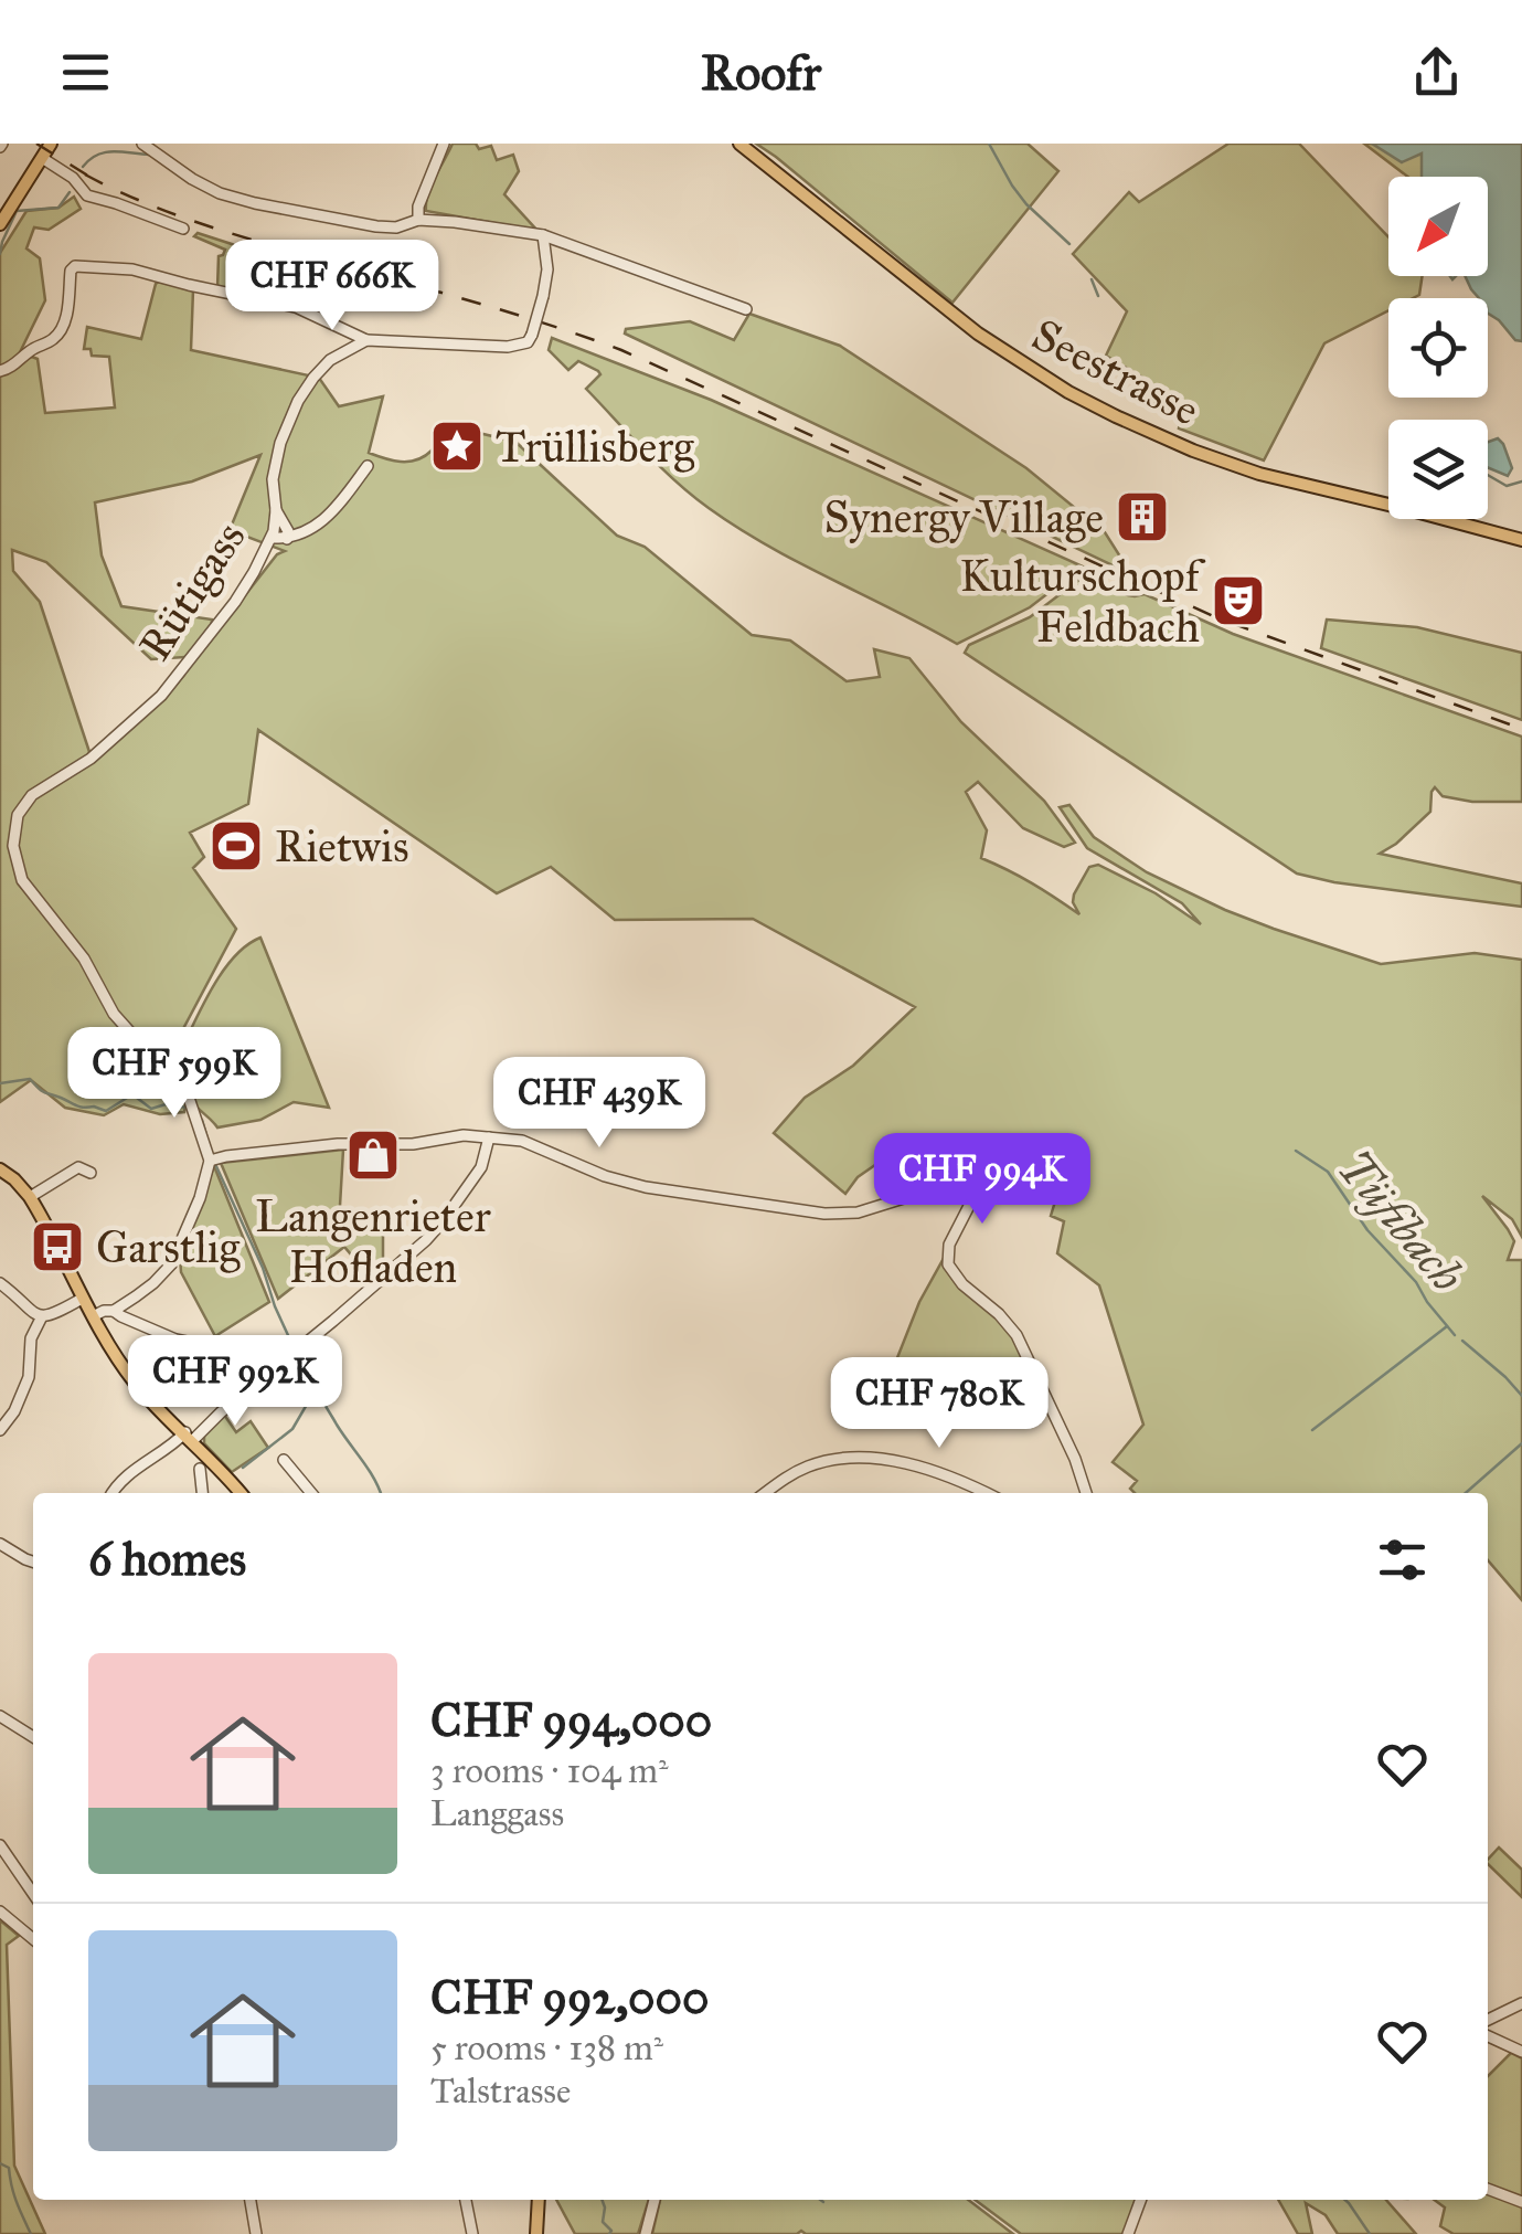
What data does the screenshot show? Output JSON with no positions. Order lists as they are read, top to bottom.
{
  "streets": {
    "main road": ["Seestrasse"],
    "street": ["Rütigass"]
  },
  "water": ["Tüfibach"],
  "places": {
    "place": ["Trüllisberg"],
    "building": ["Synergy Village"],
    "theatre": ["Kulturschopf Feldbach"],
    "sports": ["Rietwis"],
    "shop": ["Langenrieter Hofladen"],
    "bus stop": ["Garstlig"]
  },
  "north": "bottom left",
  "page": {
    "header": "Roofr",
    "price": [
      "CHF 666K",
      "CHF 599K",
      "CHF 439K",
      "CHF 994K",
      "CHF 992K",
      "CHF 780K"
    ],
    "heading": "6 homes",
    "list": [
      {
        "name": "CHF 994,000",
        "note": "3 rooms · 104 m² · Langgass"
      },
      {
        "name": "CHF 992,000",
        "note": "5 rooms · 138 m² · Talstrasse"
      }
    ]
  }
}
